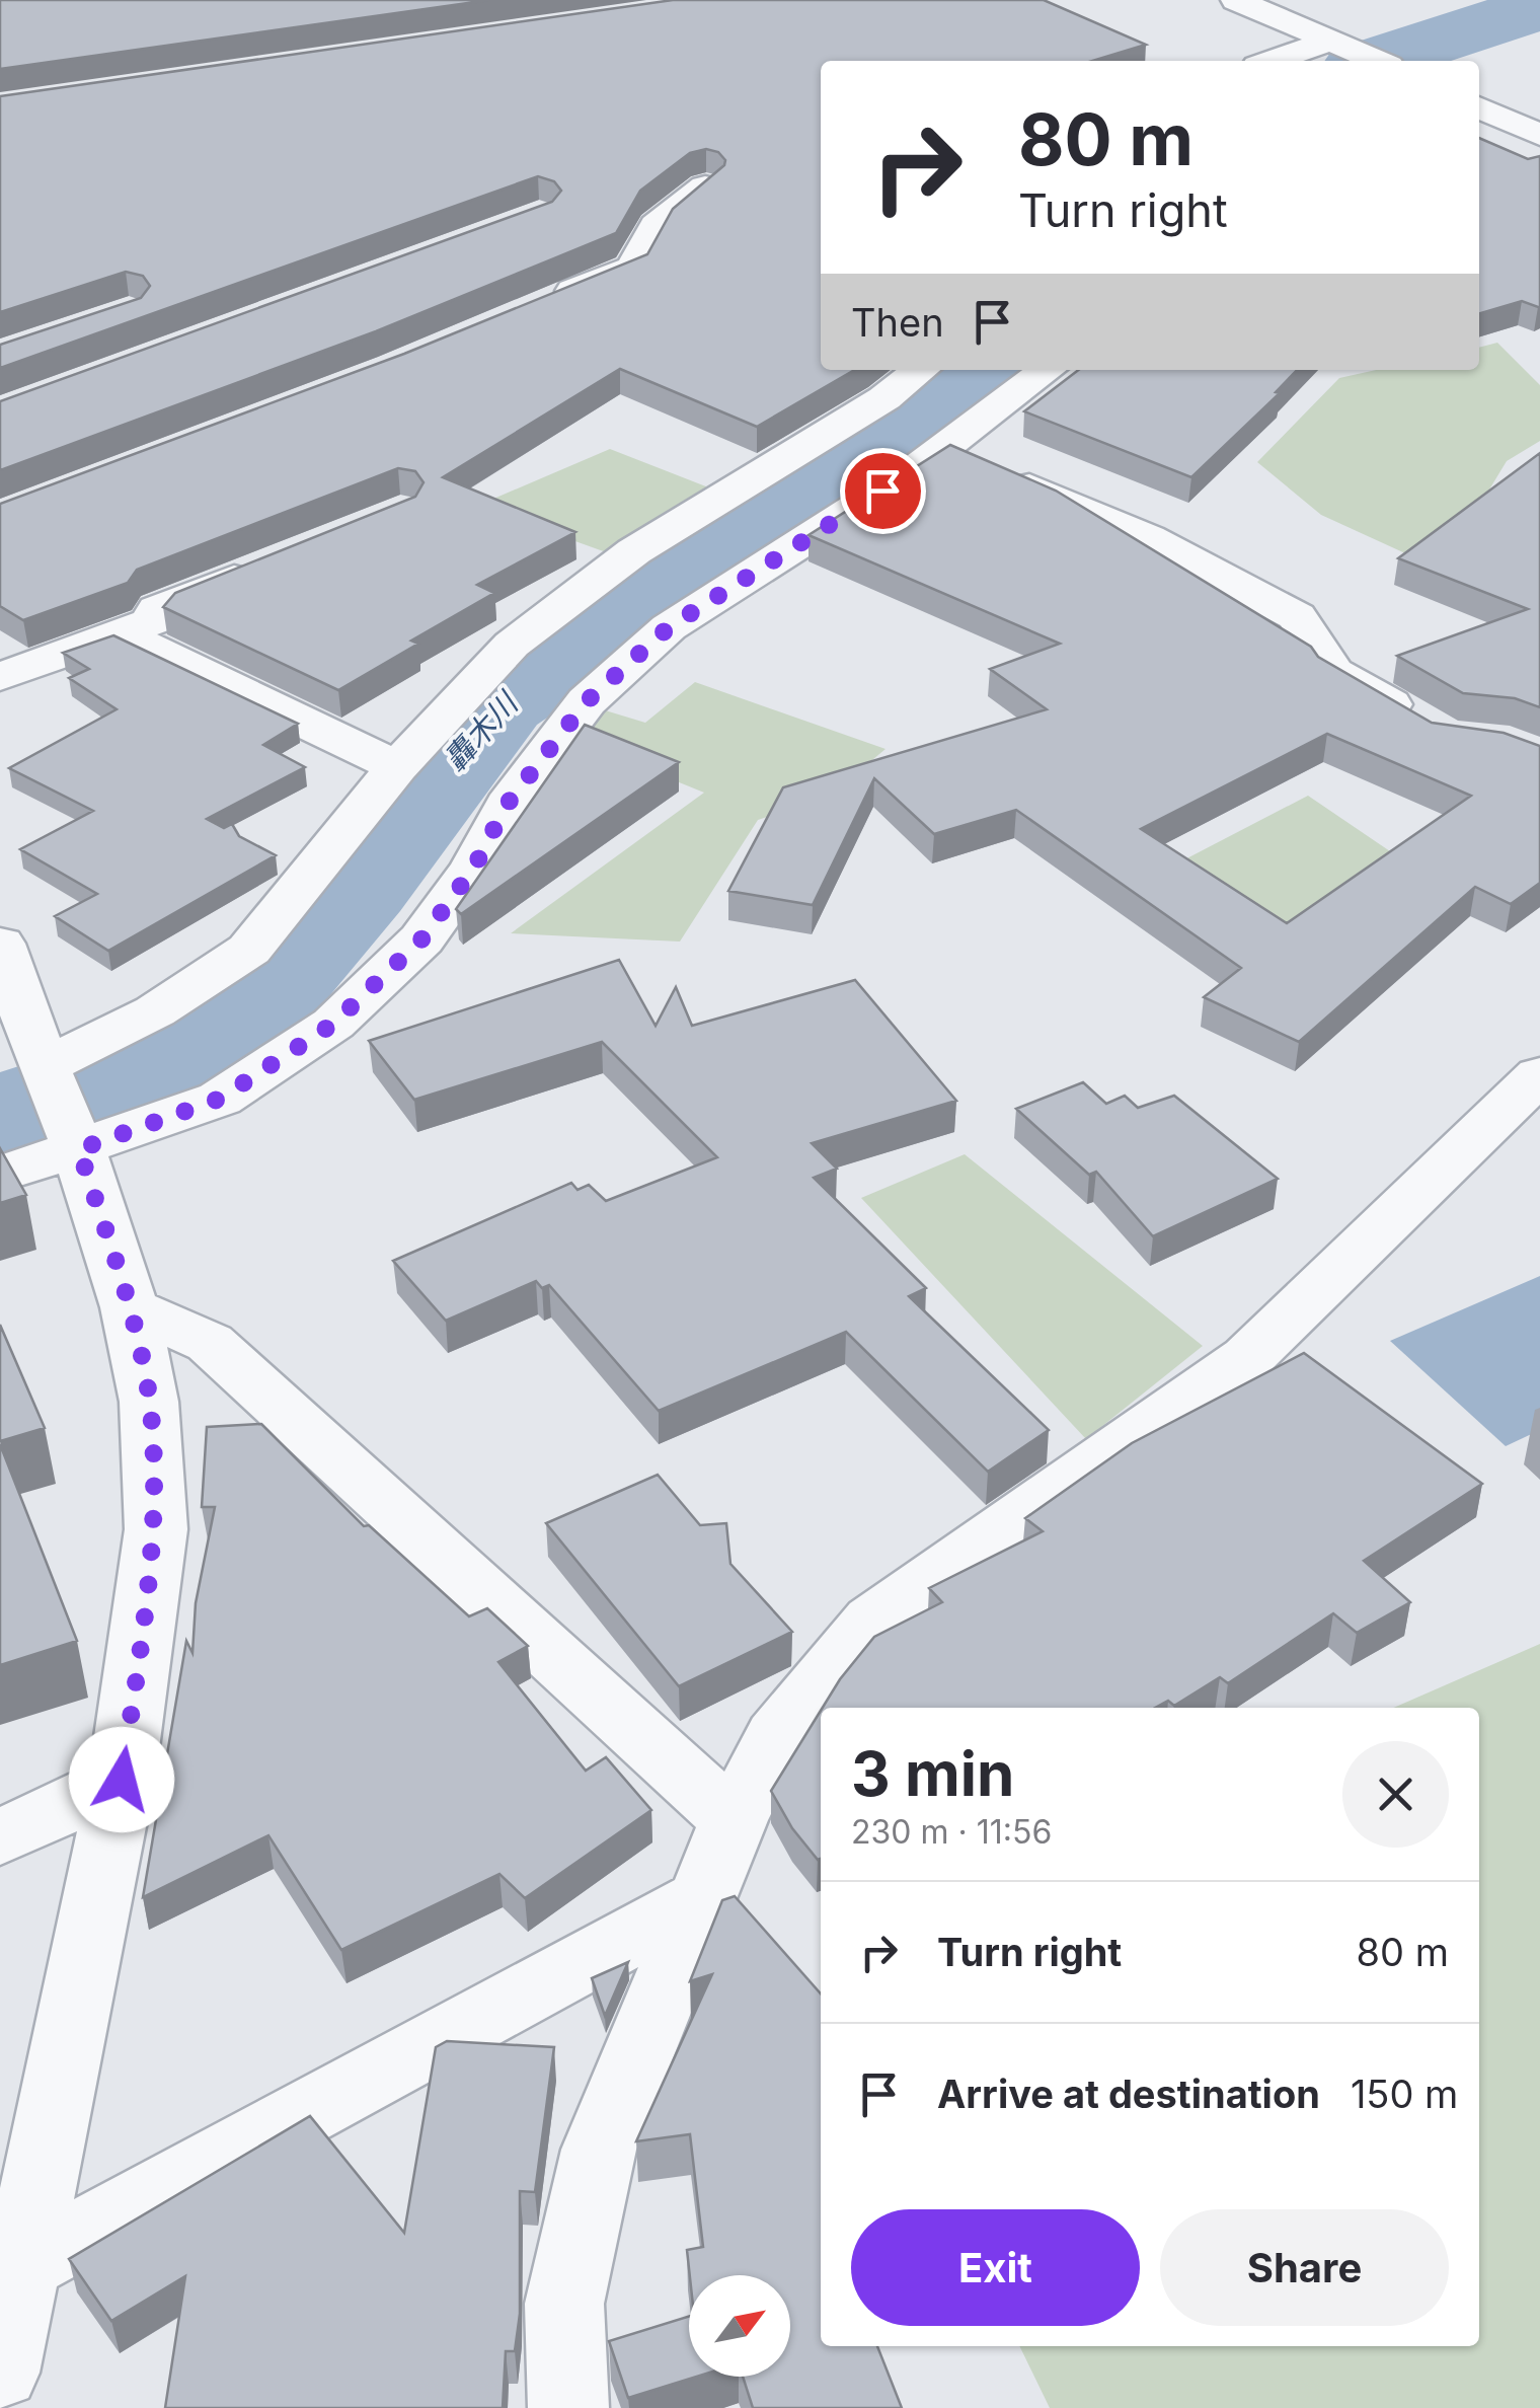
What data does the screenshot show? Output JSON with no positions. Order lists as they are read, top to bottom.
{
  "water": ["轟木川"],
  "north": "top right",
  "page": {
    "turn": ["80 m", "Turn right"],
    "then": "Then",
    "heading": ["3 min", "230 m · 11:56"],
    "list": [
      {
        "name": "Turn right",
        "value": "80 m"
      },
      {
        "name": "Arrive at destination",
        "value": "150 m"
      }
    ],
    "buttons": ["Exit", "Share"]
  }
}
